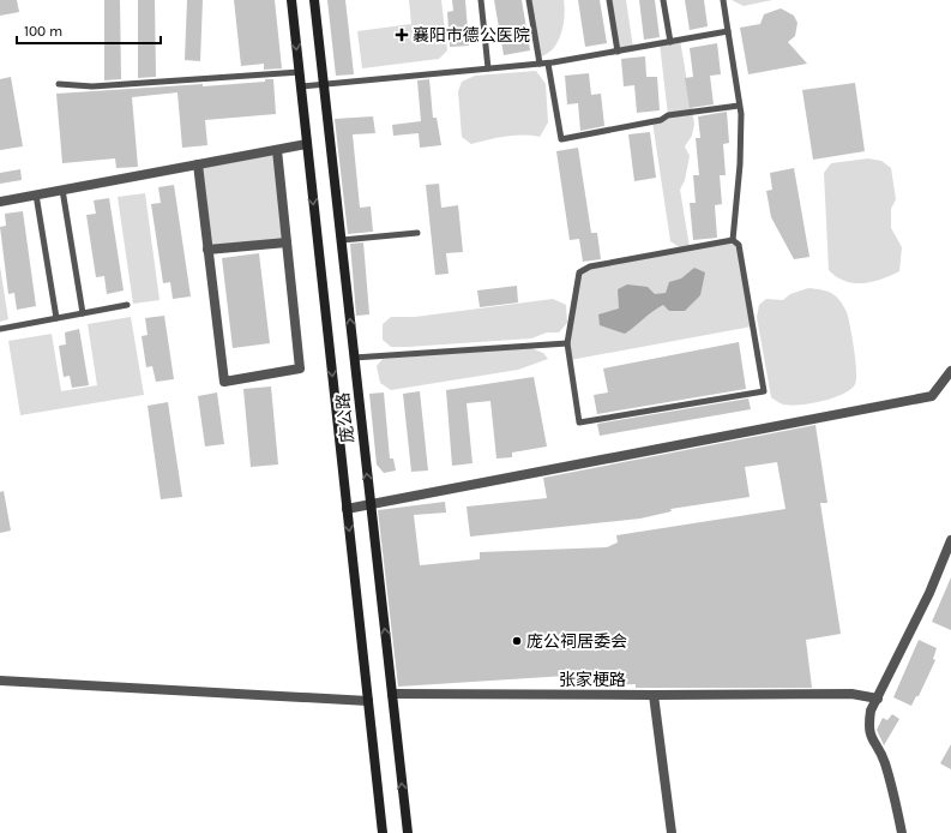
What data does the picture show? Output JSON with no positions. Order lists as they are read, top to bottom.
{
  "streets": {
    "main road": ["庞公路"],
    "street": ["张家梗路"]
  },
  "crossings": [
    ["庞公路", "张家梗路"]
  ],
  "places": {
    "health": ["襄阳市德公医院"],
    "other": ["庞公祠居委会"]
  },
  "scale_bar": "100 m"
}
